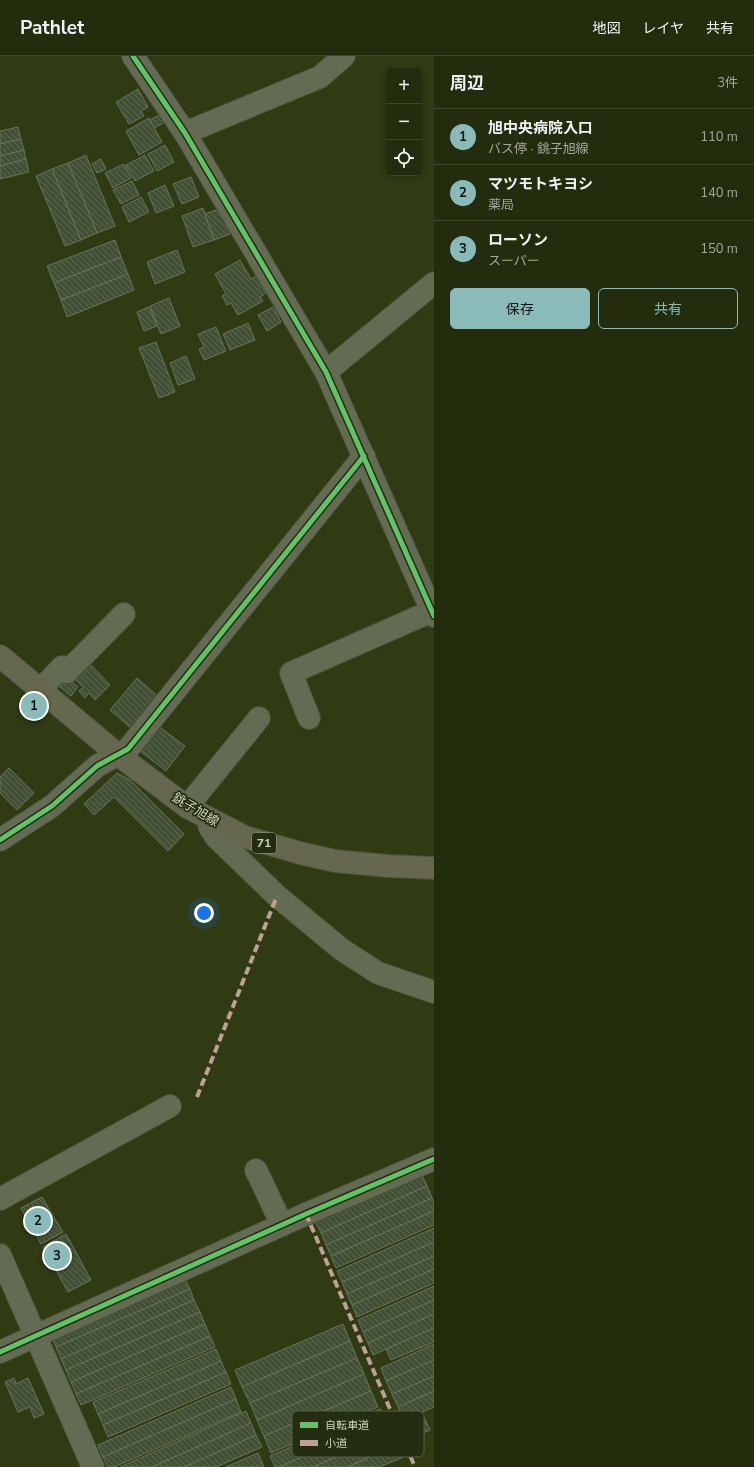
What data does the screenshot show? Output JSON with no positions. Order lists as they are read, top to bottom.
{
  "streets": {
    "main road": ["銚子旭線", "71"]
  },
  "legend": ["自転車道", "小道"],
  "page": {
    "header": "Pathlet",
    "nav": ["地図", "レイヤ", "共有"],
    "heading": ["周辺", "3件"],
    "map_buttons": ["+", "−"],
    "list": [
      {
        "mark": "1",
        "name": "旭中央病院入口",
        "note": "バス停 · 銚子旭線",
        "value": "110 m"
      },
      {
        "mark": "2",
        "name": "マツモトキヨシ",
        "note": "薬局",
        "value": "140 m"
      },
      {
        "mark": "3",
        "name": "ローソン",
        "note": "スーパー",
        "value": "150 m"
      }
    ],
    "buttons": ["保存", "共有"],
    "pins": ["1", "2", "3"]
  }
}
